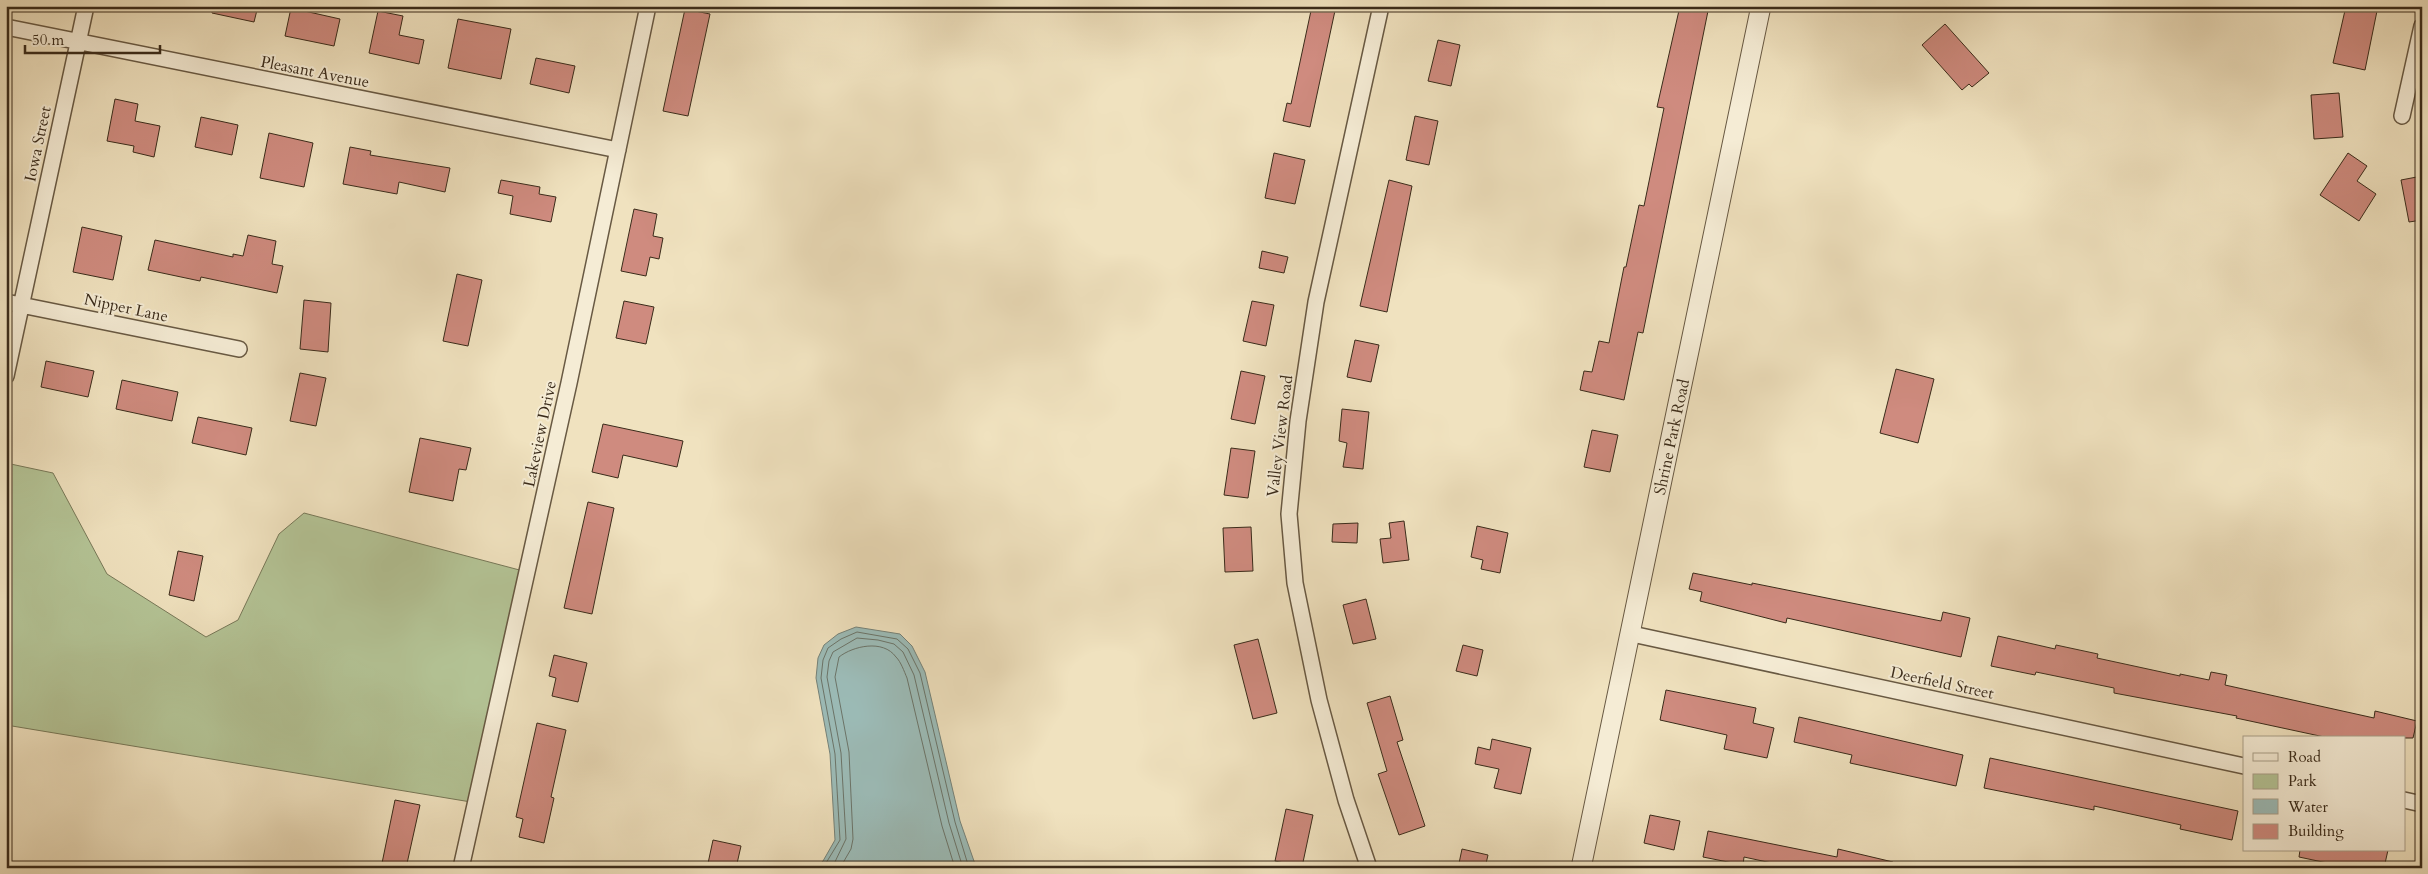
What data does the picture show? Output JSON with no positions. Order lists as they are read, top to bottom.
{
  "streets": {
    "street": [
      "Pleasant Avenue",
      "Iowa Street",
      "Nipper Lane",
      "Lakeview Drive",
      "Valley View Road",
      "Shrine Park Road",
      "Deerfield Street"
    ]
  },
  "crossings": [
    ["Pleasant Avenue", "Iowa Street"],
    ["Pleasant Avenue", "Lakeview Drive"],
    ["Iowa Street", "Nipper Lane"],
    ["Shrine Park Road", "Deerfield Street"]
  ],
  "legend": [
    "Road",
    "Park",
    "Water",
    "Building"
  ],
  "scale_bar": "50 m"
}
